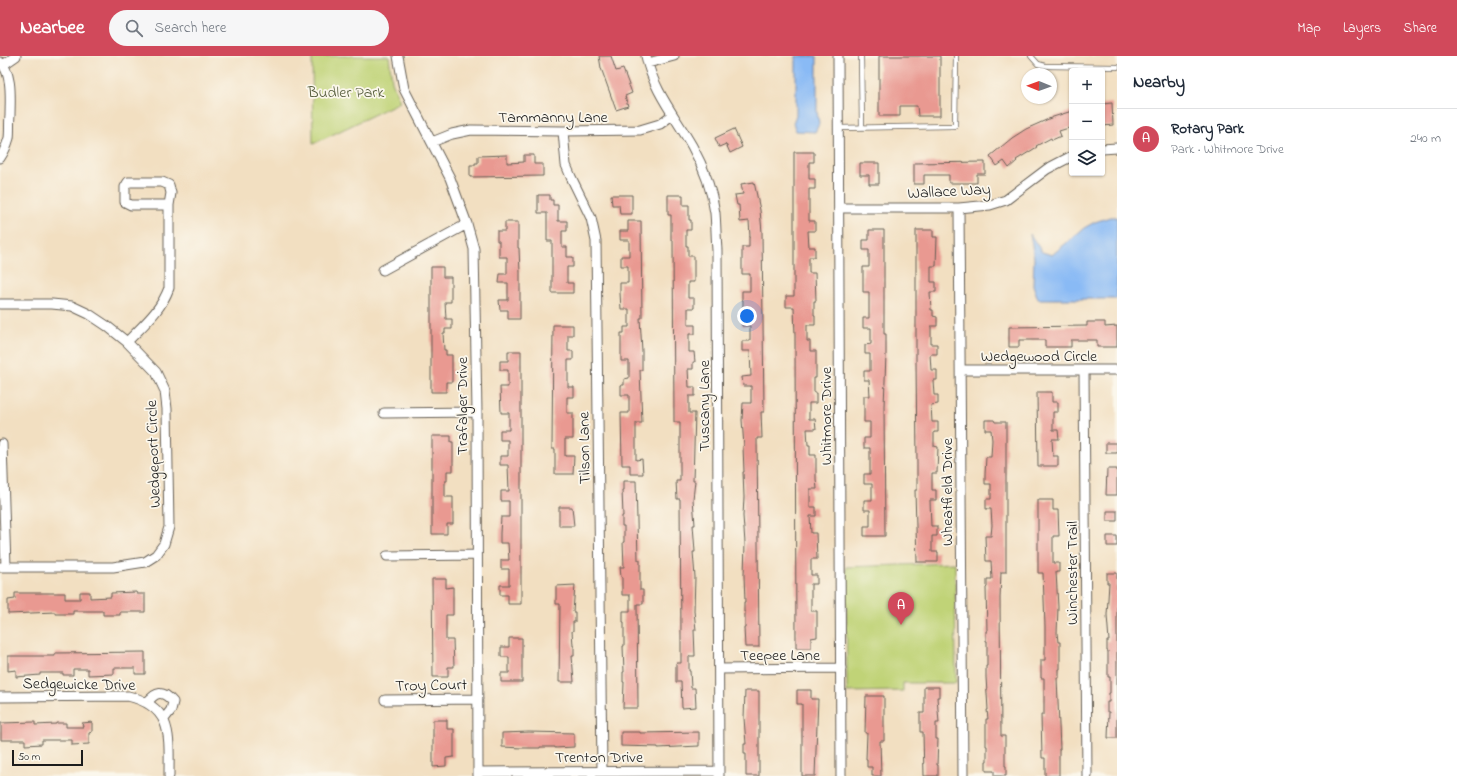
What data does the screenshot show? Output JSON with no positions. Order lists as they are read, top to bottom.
{
  "streets": {
    "street": [
      "Tammanny Lane",
      "Wallace Way",
      "Wedgewood Circle",
      "Trafalger Drive",
      "Tuscany Lane",
      "Whitmore Drive",
      "Tilson Lane",
      "Wedgeport Circle",
      "Wheatfield Drive",
      "Winchester Trail",
      "Teepee Lane",
      "Sedgewicke Drive",
      "Troy Court",
      "Trenton Drive"
    ]
  },
  "crossings": [
    ["Tammanny Lane", "Trafalger Drive"],
    ["Tammanny Lane", "Tuscany Lane"],
    ["Tammanny Lane", "Tilson Lane"],
    ["Wallace Way", "Whitmore Drive"],
    ["Wallace Way", "Wheatfield Drive"],
    ["Wedgewood Circle", "Wheatfield Drive"],
    ["Wedgewood Circle", "Winchester Trail"],
    ["Trafalger Drive", "Troy Court"],
    ["Trafalger Drive", "Trenton Drive"],
    ["Tuscany Lane", "Teepee Lane"],
    ["Tuscany Lane", "Trenton Drive"],
    ["Whitmore Drive", "Teepee Lane"],
    ["Tilson Lane", "Trenton Drive"]
  ],
  "parks": ["Budler Park"],
  "scale_bar": "50 m",
  "north": "left",
  "page": {
    "header": "Nearbee",
    "search": "Search here",
    "nav": ["Map", "Layers", "Share"],
    "heading": "Nearby",
    "map_buttons": ["+", "−"],
    "list": [
      {
        "mark": "A",
        "name": "Rotary Park",
        "note": "Park · Whitmore Drive",
        "value": "240 m"
      }
    ],
    "pins": "A",
    "scale": "50 m"
  }
}
